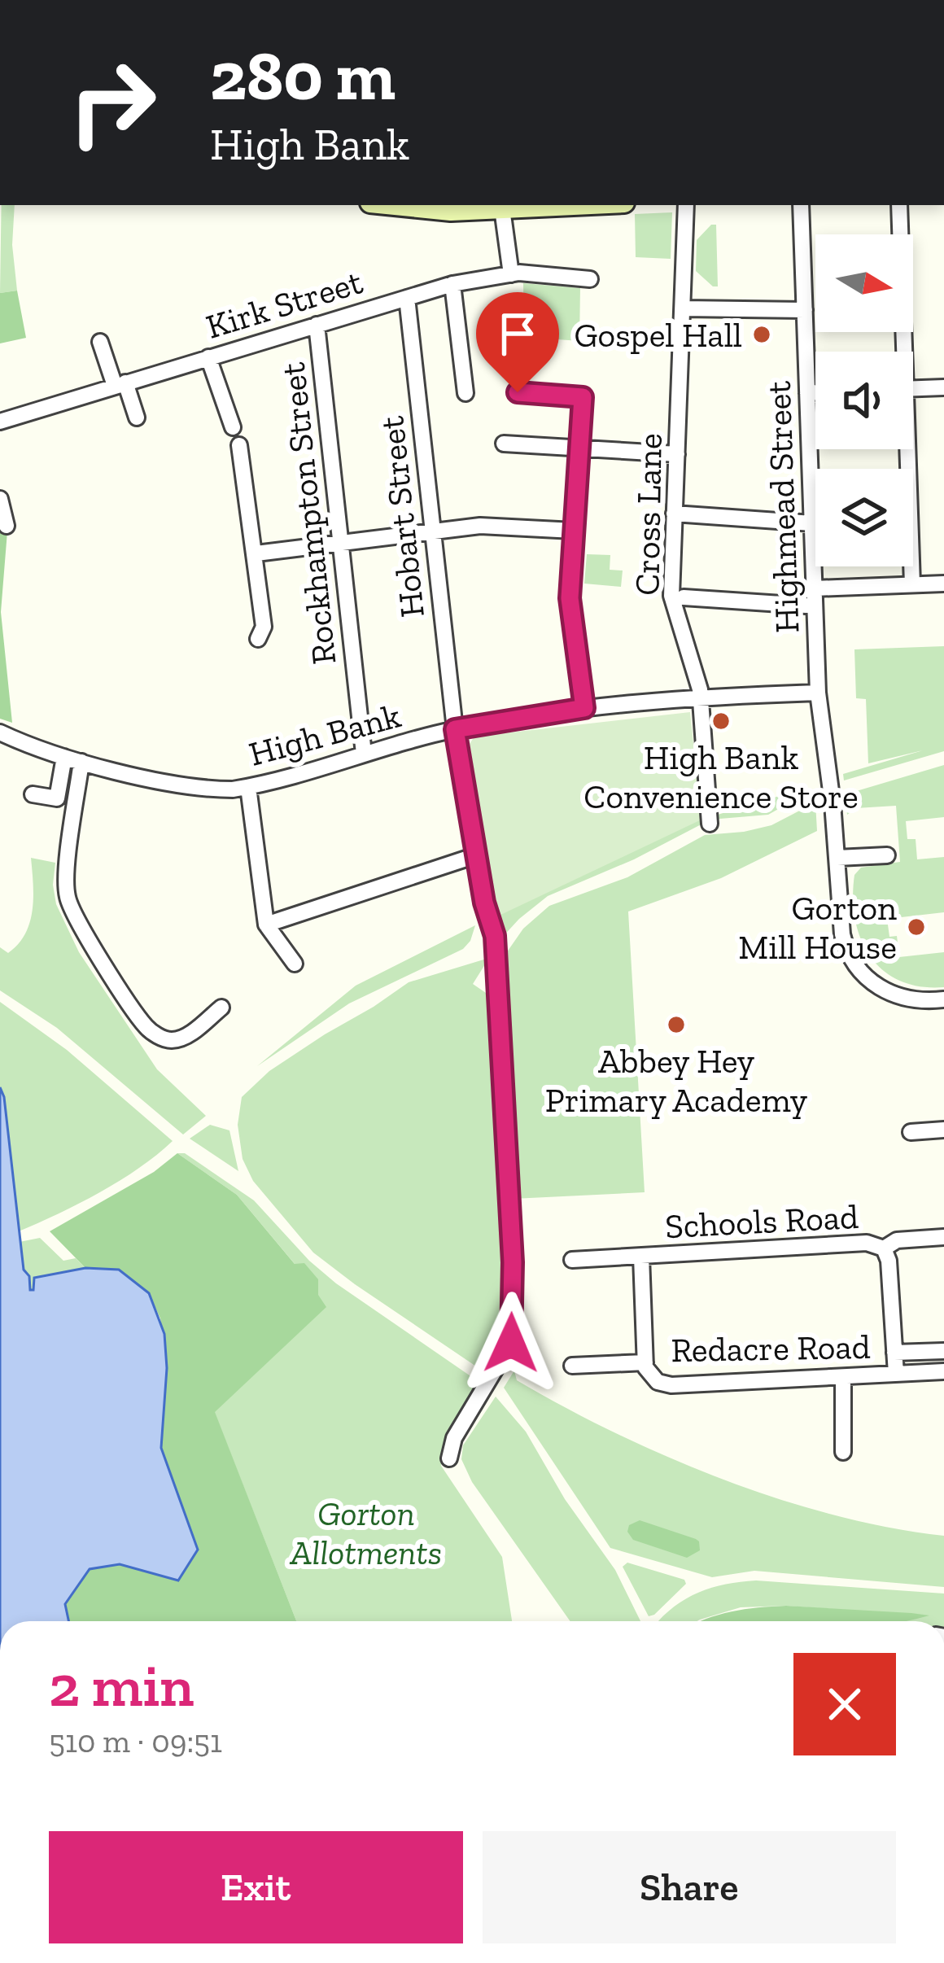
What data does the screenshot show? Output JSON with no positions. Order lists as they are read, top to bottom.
{
  "streets": {
    "street": [
      "Kirk Street",
      "Highmead Street",
      "Rockhampton Street",
      "Cross Lane",
      "Hobart Street",
      "High Bank",
      "Schools Road",
      "Redacre Road"
    ]
  },
  "crossings": [
    ["Kirk Street", "Rockhampton Street"],
    ["Kirk Street", "Hobart Street"],
    ["Highmead Street", "High Bank"],
    ["Rockhampton Street", "High Bank"],
    ["Cross Lane", "High Bank"],
    ["Hobart Street", "High Bank"]
  ],
  "parks": ["Gorton Allotments"],
  "places": [
    "Gospel Hall",
    "High Bank Convenience Store",
    "Gorton Mill House",
    "Abbey Hey Primary Academy"
  ],
  "north": "right",
  "page": {
    "turn": ["280 m", "High Bank"],
    "heading": ["2 min", "510 m · 09:51"],
    "buttons": ["Exit", "Share"]
  }
}
